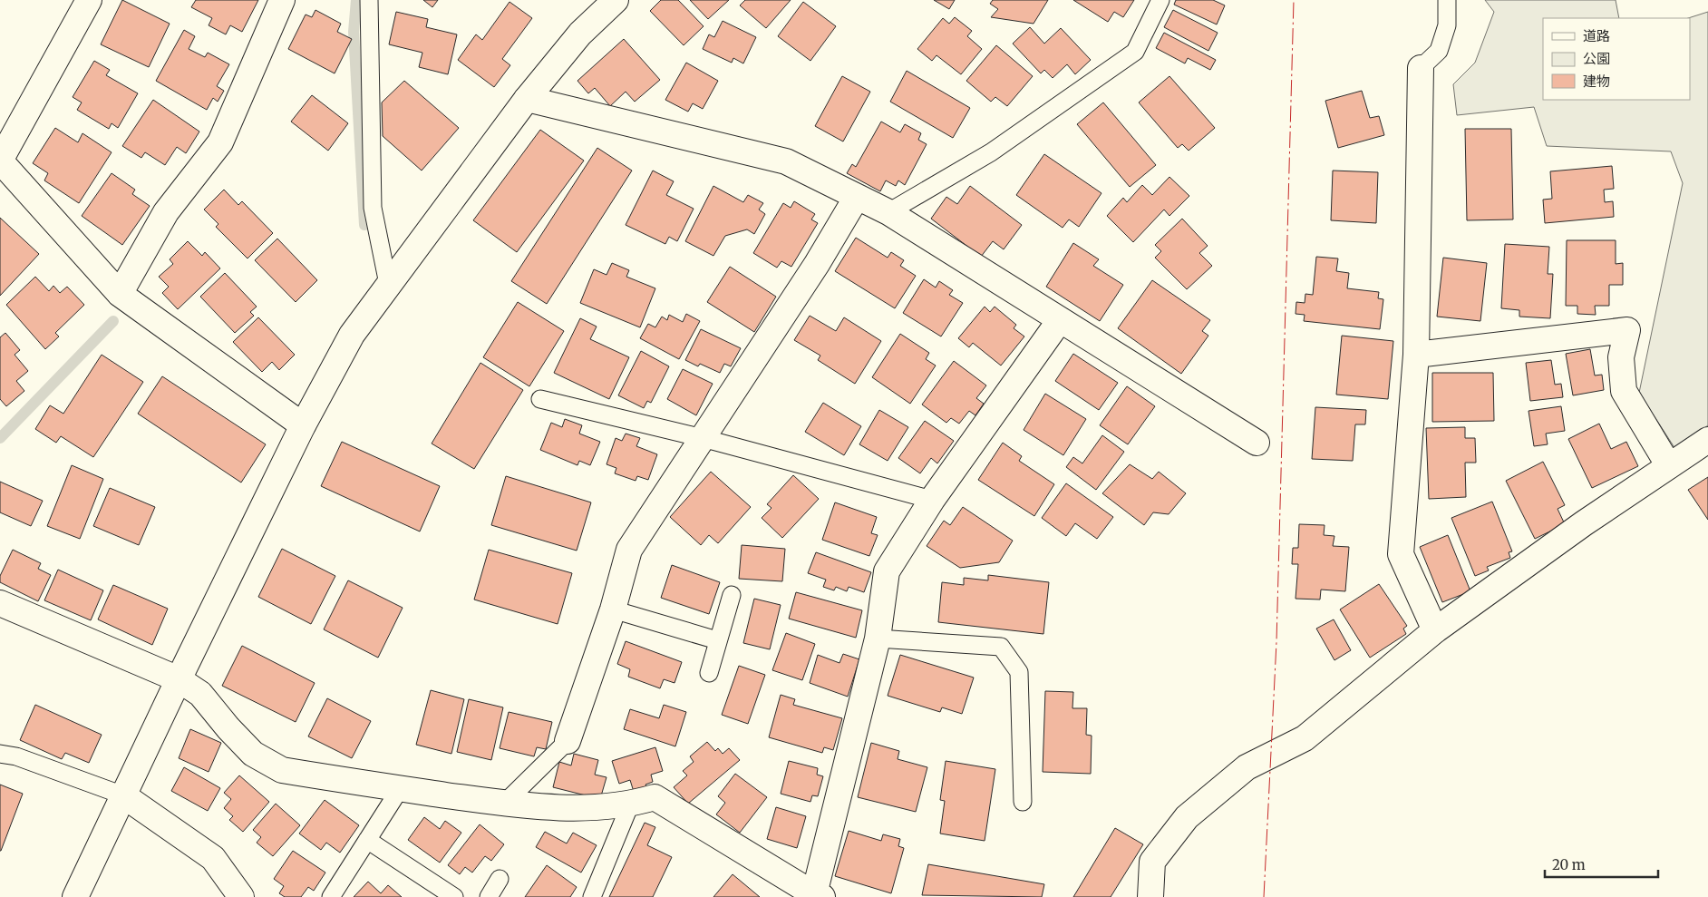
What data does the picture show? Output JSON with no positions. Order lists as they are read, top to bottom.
{
  "legend": ["道路", "公園", "建物"],
  "scale_bar": "20 m"
}
